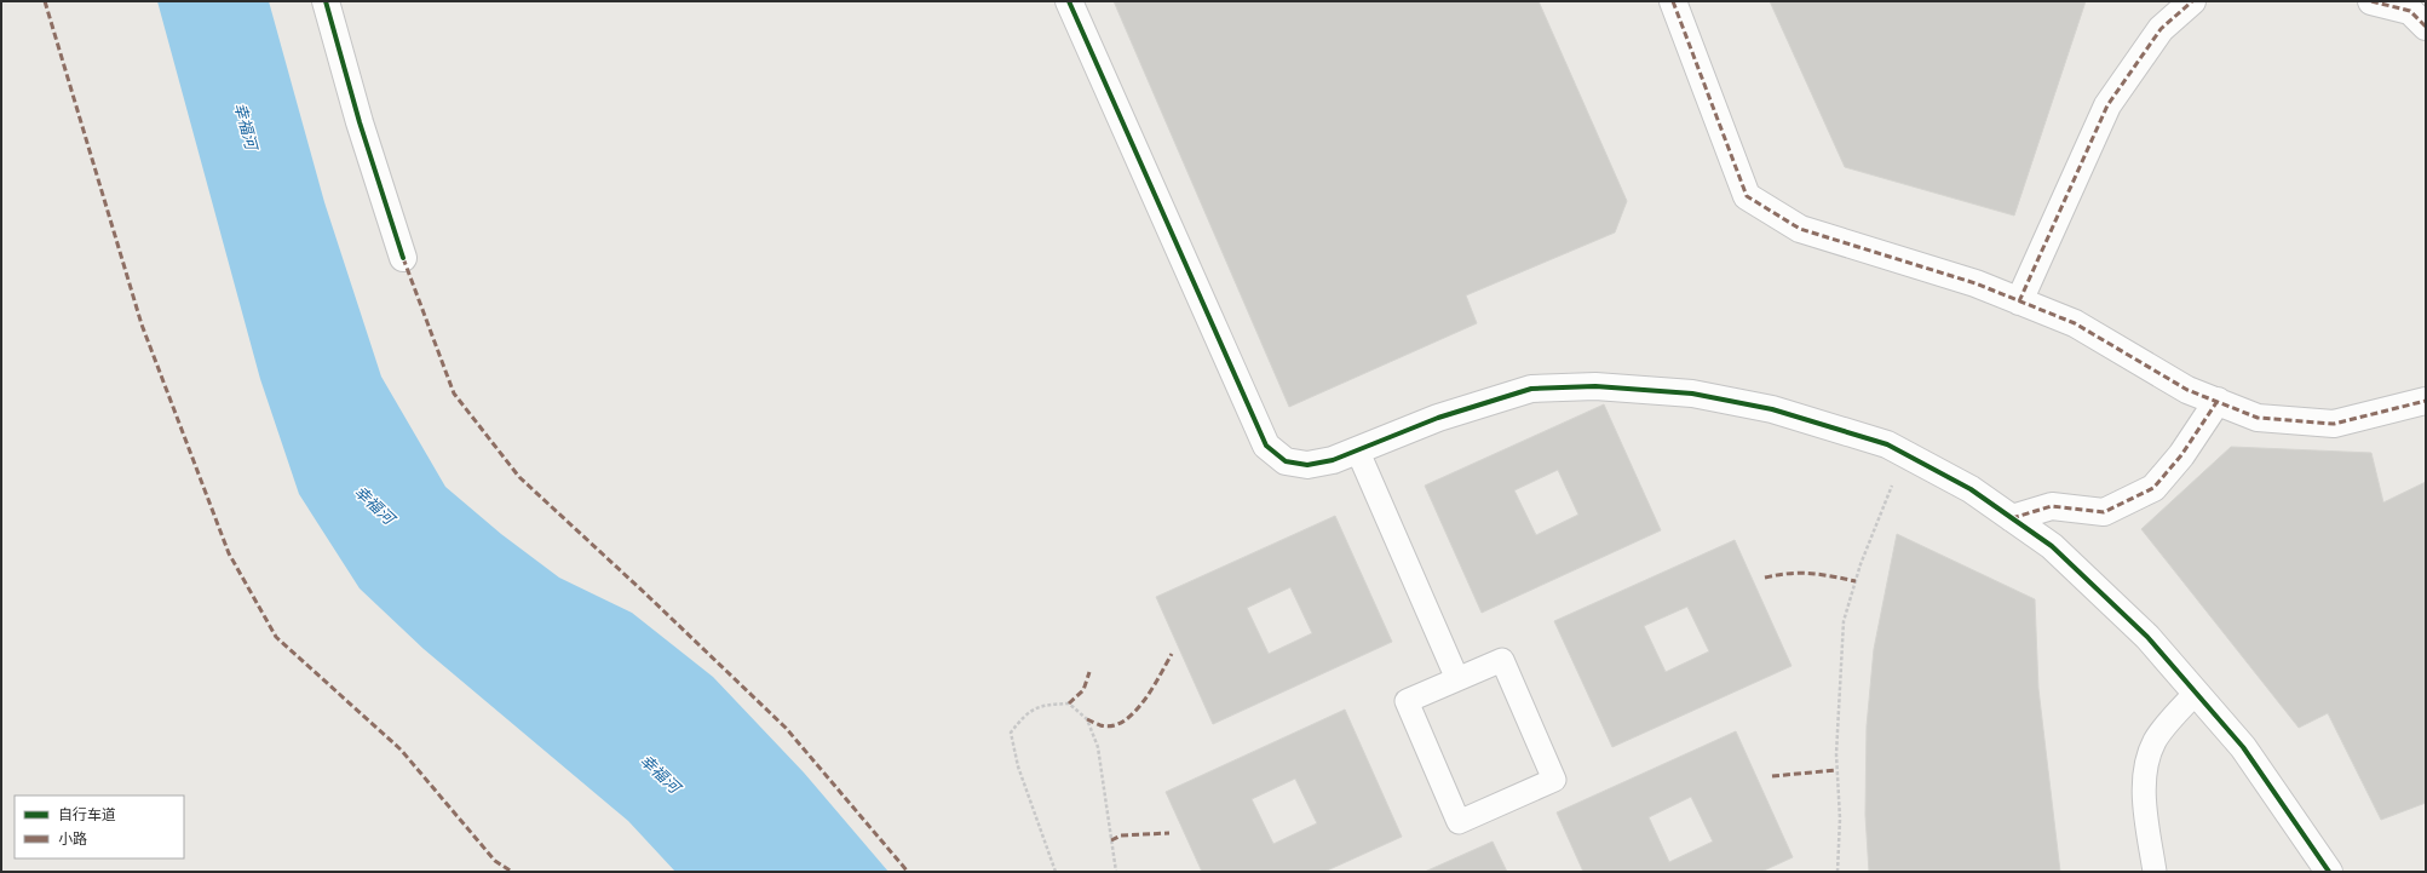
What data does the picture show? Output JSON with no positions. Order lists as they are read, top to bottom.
{
  "water": ["幸福河"],
  "legend": ["自行车道", "小路"]
}
